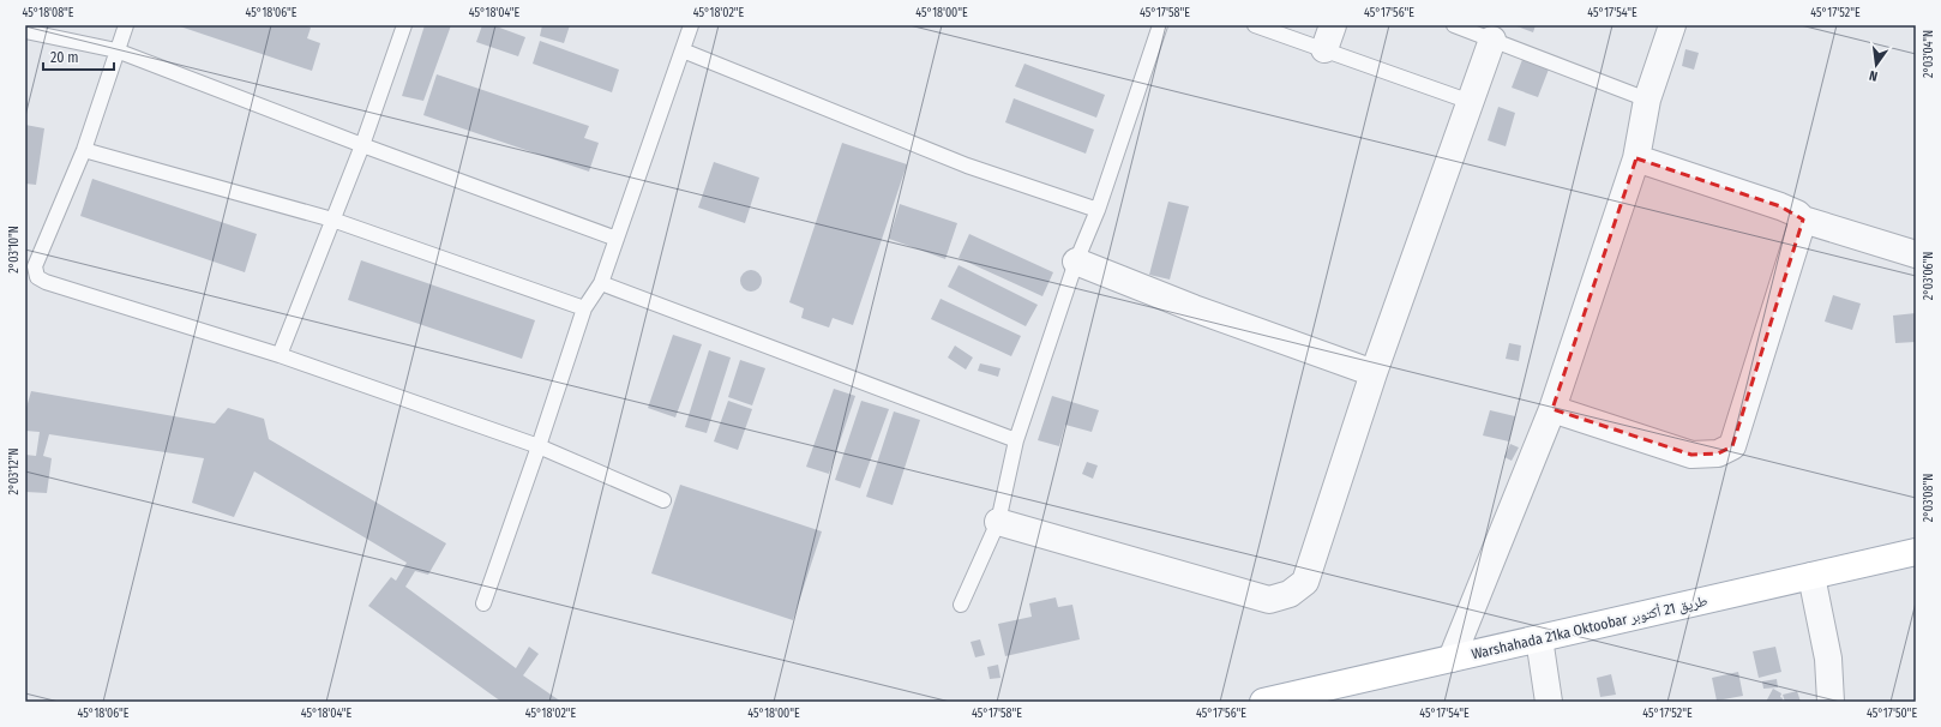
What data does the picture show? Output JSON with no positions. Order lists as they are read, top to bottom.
{
  "streets": {
    "main road": ["Warshahada 21ka Oktoobar طريق 21 أكتوبر"]
  },
  "scale_bar": "20 m",
  "north": "bottom",
  "coordinates": [
    "45°18'08\"E",
    "45°18'06\"E",
    "45°18'04\"E",
    "45°18'02\"E",
    "45°18'00\"E",
    "45°17'58\"E",
    "45°17'56\"E",
    "45°17'54\"E",
    "45°17'52\"E",
    "2°03'04\"N",
    "2°03'10\"N",
    "2°03'06\"N",
    "2°03'12\"N",
    "2°03'08\"N",
    "45°17'50\"E"
  ]
}
